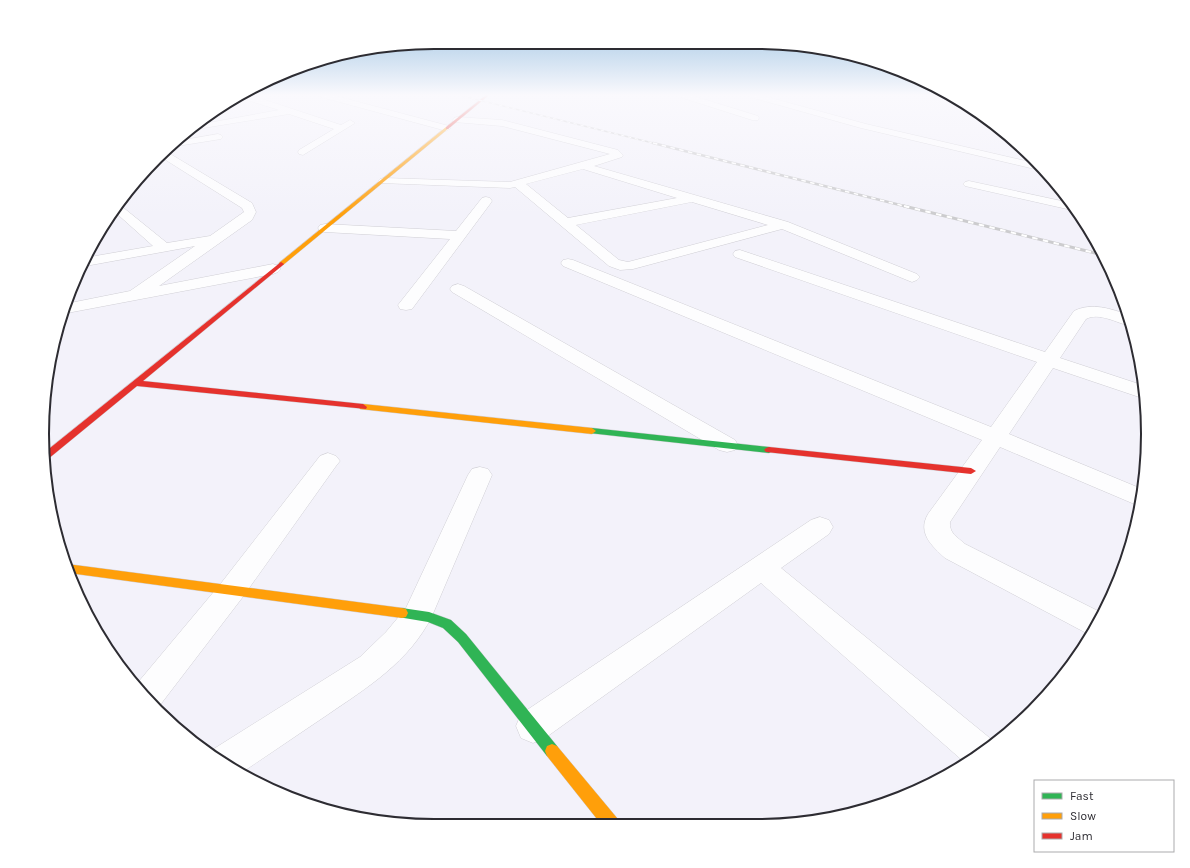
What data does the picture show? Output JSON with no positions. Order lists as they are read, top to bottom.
{
  "legend": ["Fast", "Slow", "Jam"]
}
